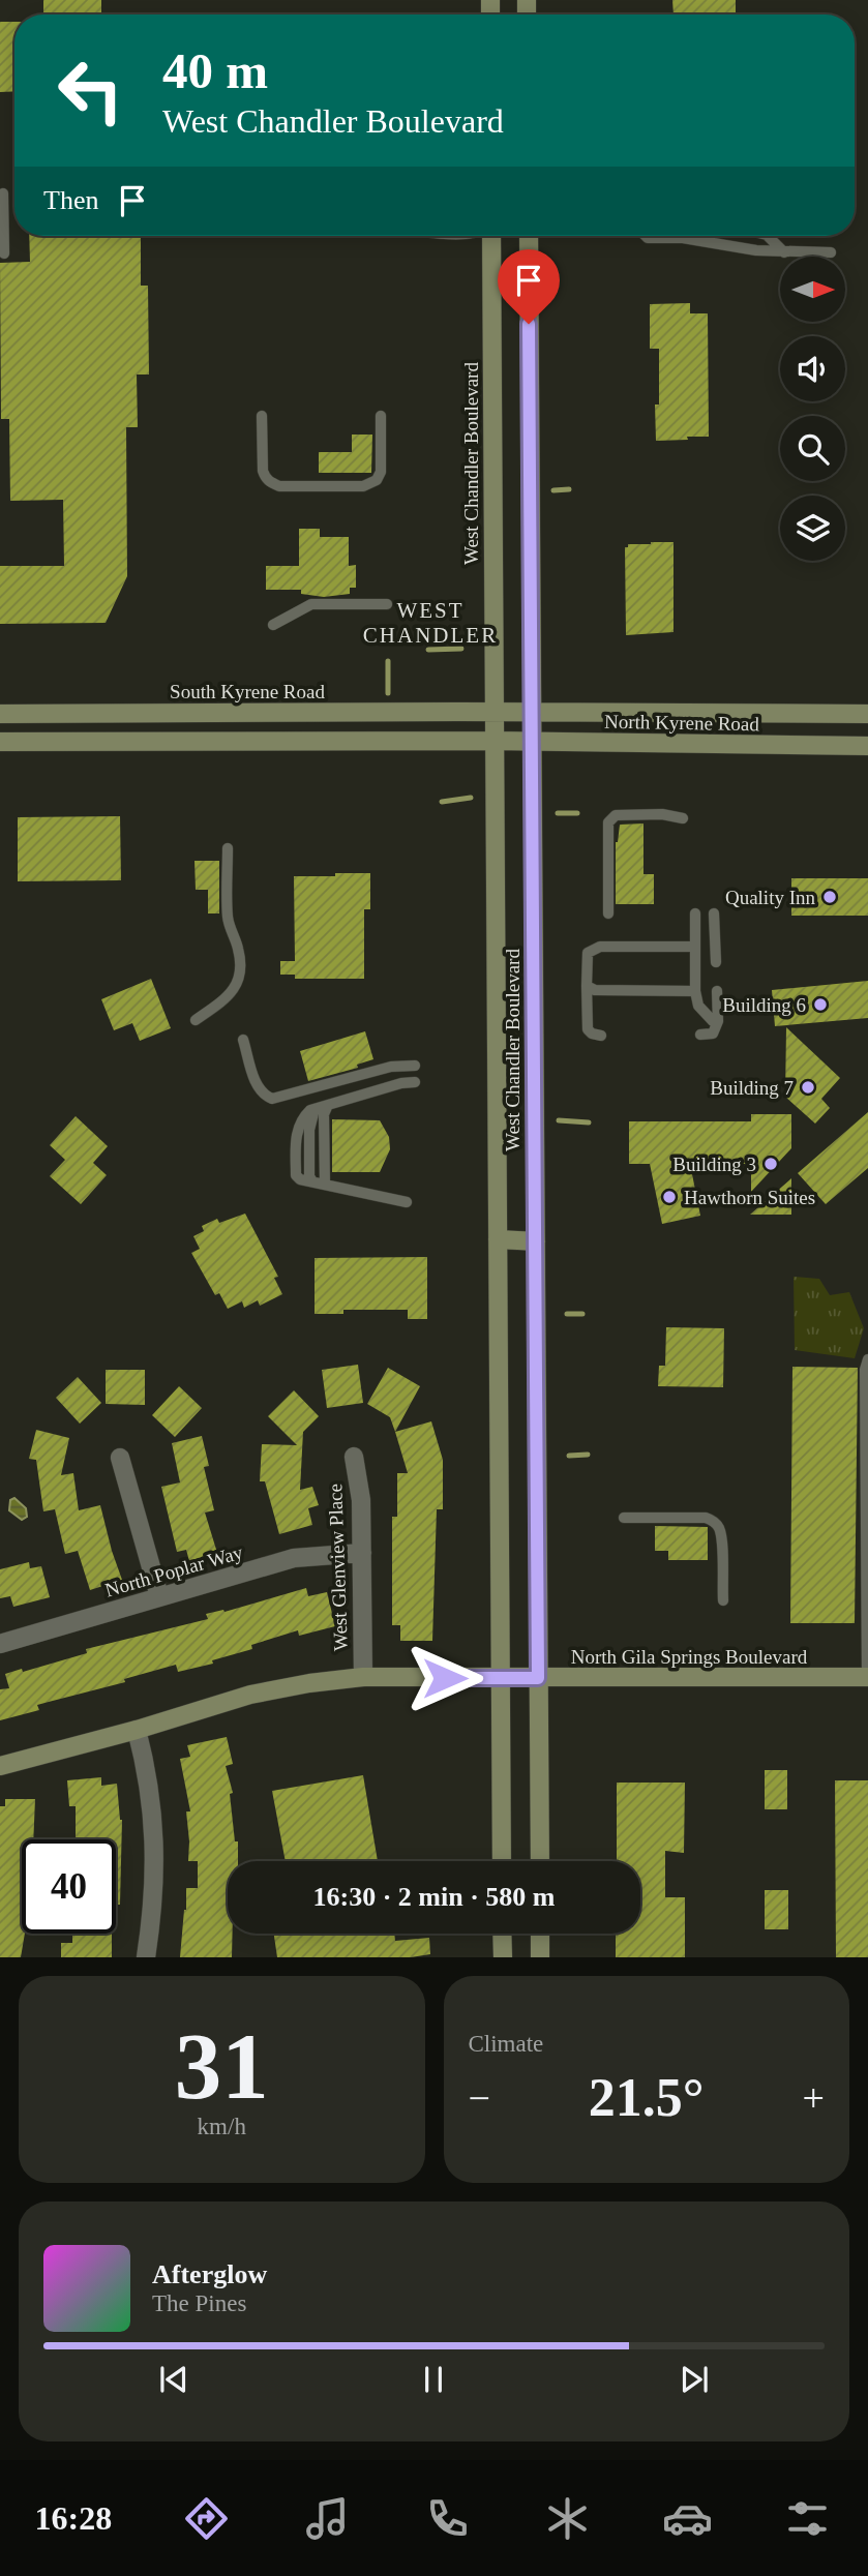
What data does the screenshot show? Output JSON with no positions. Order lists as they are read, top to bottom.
{
  "streets": {
    "main road": [
      "West Chandler Boulevard",
      "South Kyrene Road",
      "North Kyrene Road",
      "North Gila Springs Boulevard"
    ],
    "street": ["West Glenview Place", "North Poplar Way"]
  },
  "crossings": [
    ["West Chandler Boulevard", "South Kyrene Road"],
    ["West Chandler Boulevard", "North Kyrene Road"],
    ["West Chandler Boulevard", "North Gila Springs Boulevard"],
    ["South Kyrene Road", "North Kyrene Road"],
    ["West Glenview Place", "North Poplar Way"],
    ["West Glenview Place", "North Gila Springs Boulevard"]
  ],
  "districts": ["WEST CHANDLER"],
  "places": [
    "Quality Inn",
    "Building 6",
    "Building 7",
    "Building 3",
    "Hawthorn Suites"
  ],
  "north": "right",
  "page": {
    "turn": ["40 m", "West Chandler Boulevard"],
    "then": "Then",
    "limit": "40",
    "trip": "16:30 · 2 min · 580 m",
    "tile": [
      ["31", "km/h"],
      "Climate"
    ],
    "heat": ["−", "21.5°", "+"],
    "song": ["Afterglow", "The Pines"],
    "tabs": "16:28"
  }
}
